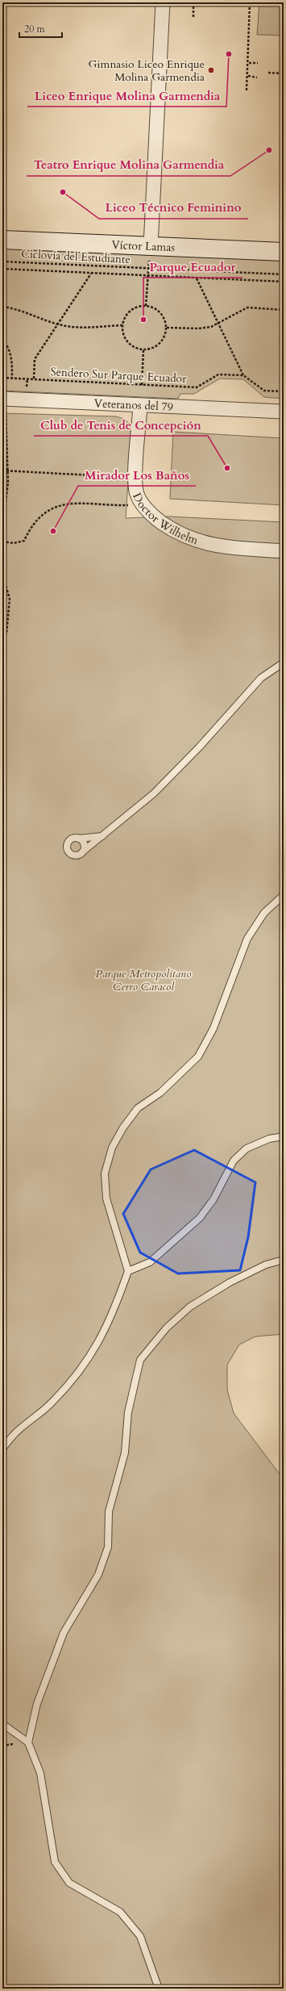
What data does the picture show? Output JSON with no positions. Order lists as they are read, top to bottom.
{
  "streets": {
    "main road": ["Víctor Lamas"],
    "street": ["Veteranos del 79", "Doctor Wilhelm"],
    "path": ["Ciclovía del Estudiante", "Sendero Sur Parque Ecuador"]
  },
  "crossings": [
    ["Veteranos del 79", "Doctor Wilhelm"]
  ],
  "parks": ["Parque Metropolitano Cerro Caracol"],
  "places": [
    "Liceo Enrique Molina Garmendia",
    "Gimnasio Liceo Enrique Molina Garmendia",
    "Teatro Enrique Molina Garmendia",
    "Liceo Técnico Feminino",
    "Parque Ecuador",
    "Club de Tenis de Concepción",
    "Mirador Los Baños"
  ],
  "scale_bar": "20 m"
}
